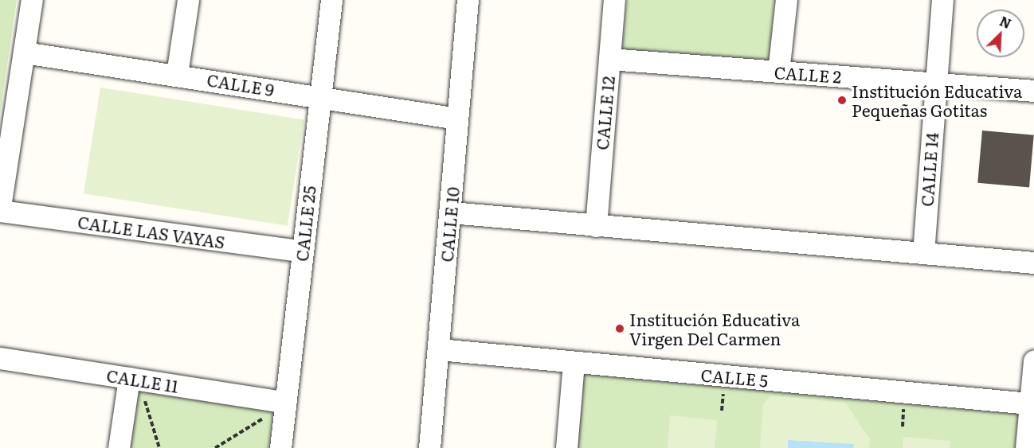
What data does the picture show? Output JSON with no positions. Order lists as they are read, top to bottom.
{
  "streets": {
    "street": [
      "CALLE 2",
      "CALLE 9",
      "CALLE 12",
      "CALLE 14",
      "CALLE 25",
      "CALLE 10",
      "CALLE LAS VAYAS",
      "CALLE 5",
      "CALLE 11"
    ]
  },
  "crossings": [
    ["CALLE 2", "CALLE 12"],
    ["CALLE 2", "CALLE 14"],
    ["CALLE 9", "CALLE 25"],
    ["CALLE 9", "CALLE 10"],
    ["CALLE 25", "CALLE LAS VAYAS"],
    ["CALLE 25", "CALLE 11"],
    ["CALLE 10", "CALLE 5"]
  ],
  "places": ["Institución Educativa Pequeñas Gotitas", "Institución Educativa Virgen Del Carmen"],
  "north": "top right"
}
